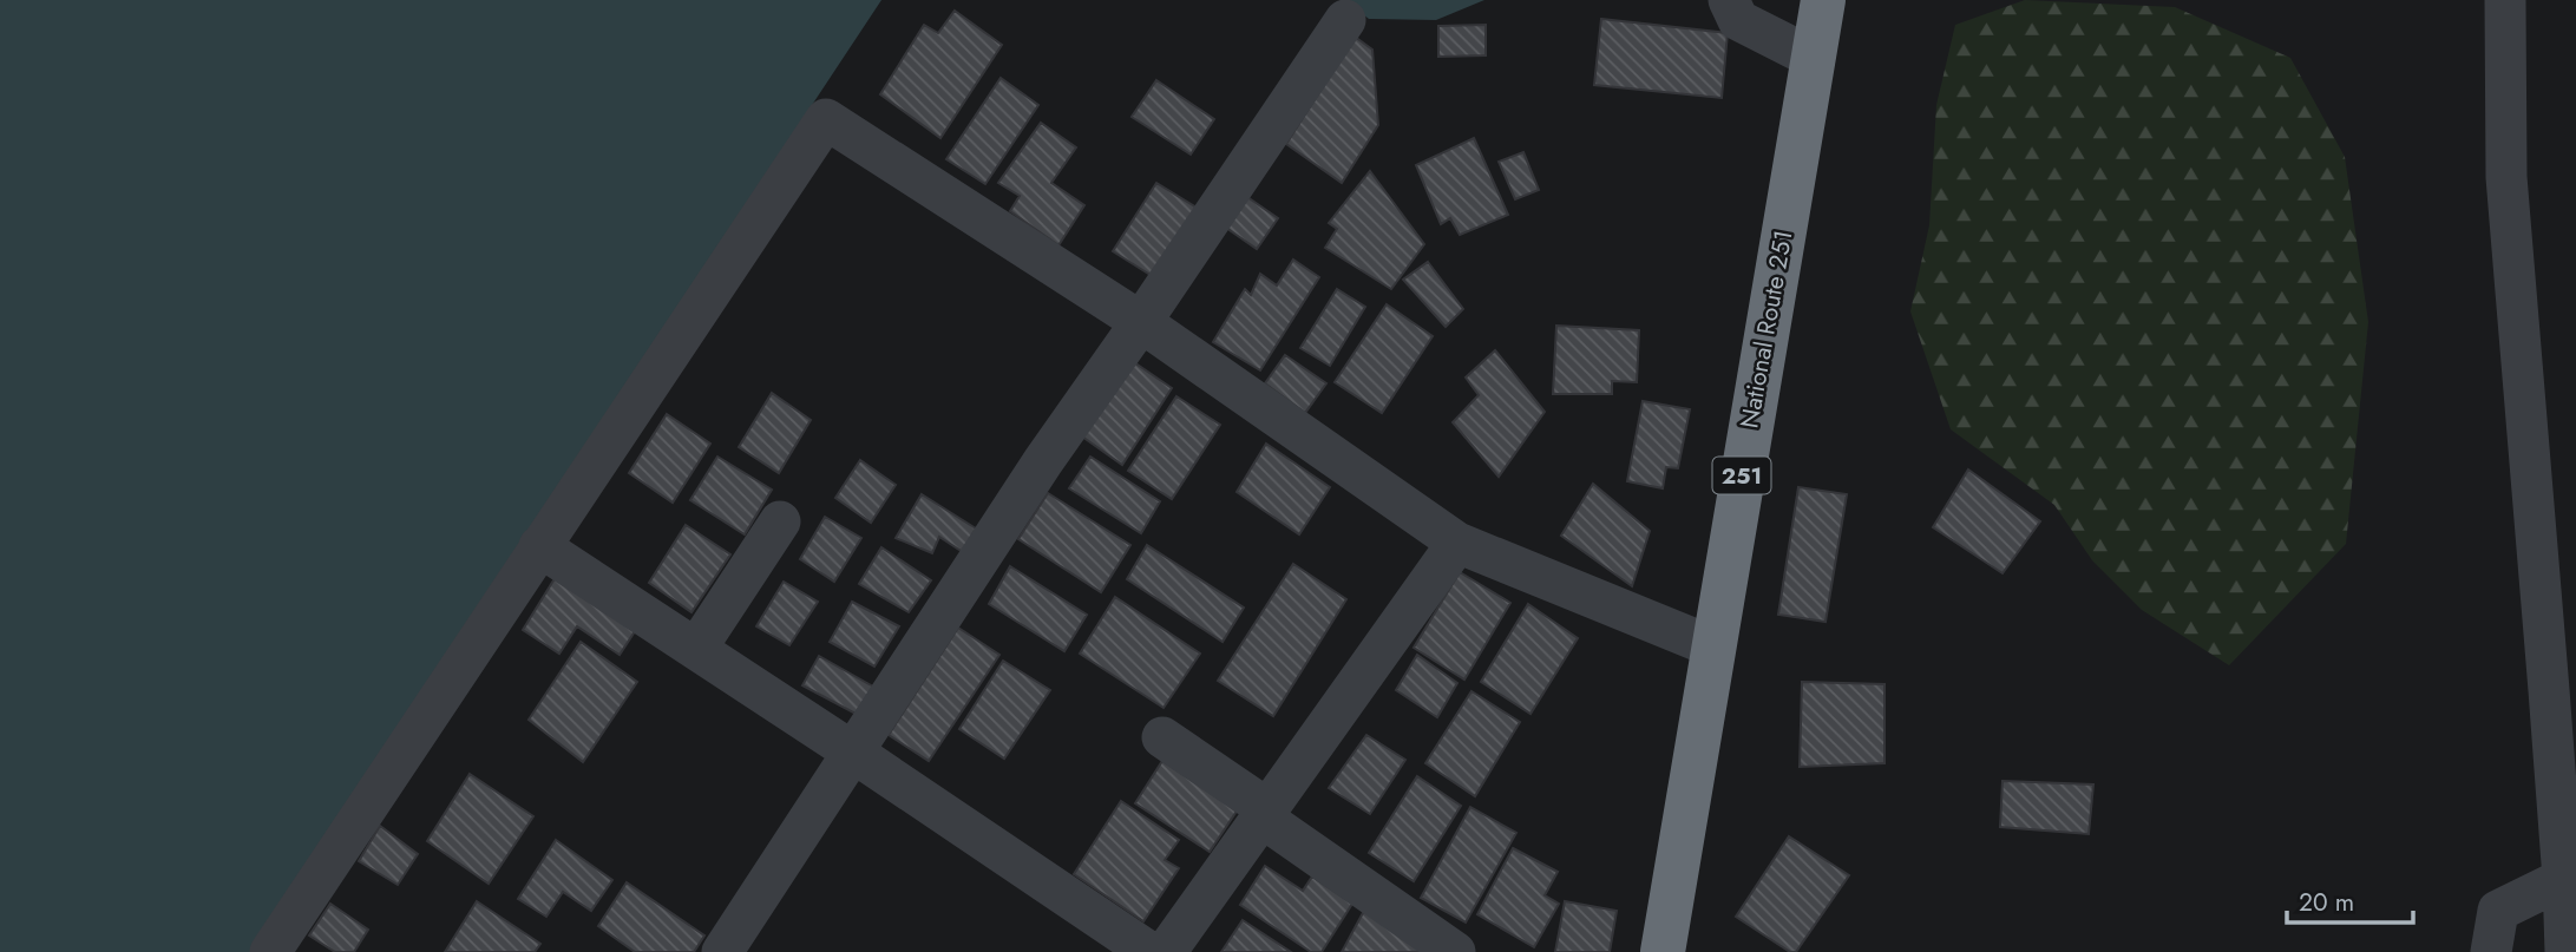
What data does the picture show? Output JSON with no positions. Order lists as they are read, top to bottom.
{
  "streets": {
    "highway": ["National Route 251", "251"]
  },
  "scale_bar": "20 m"
}
